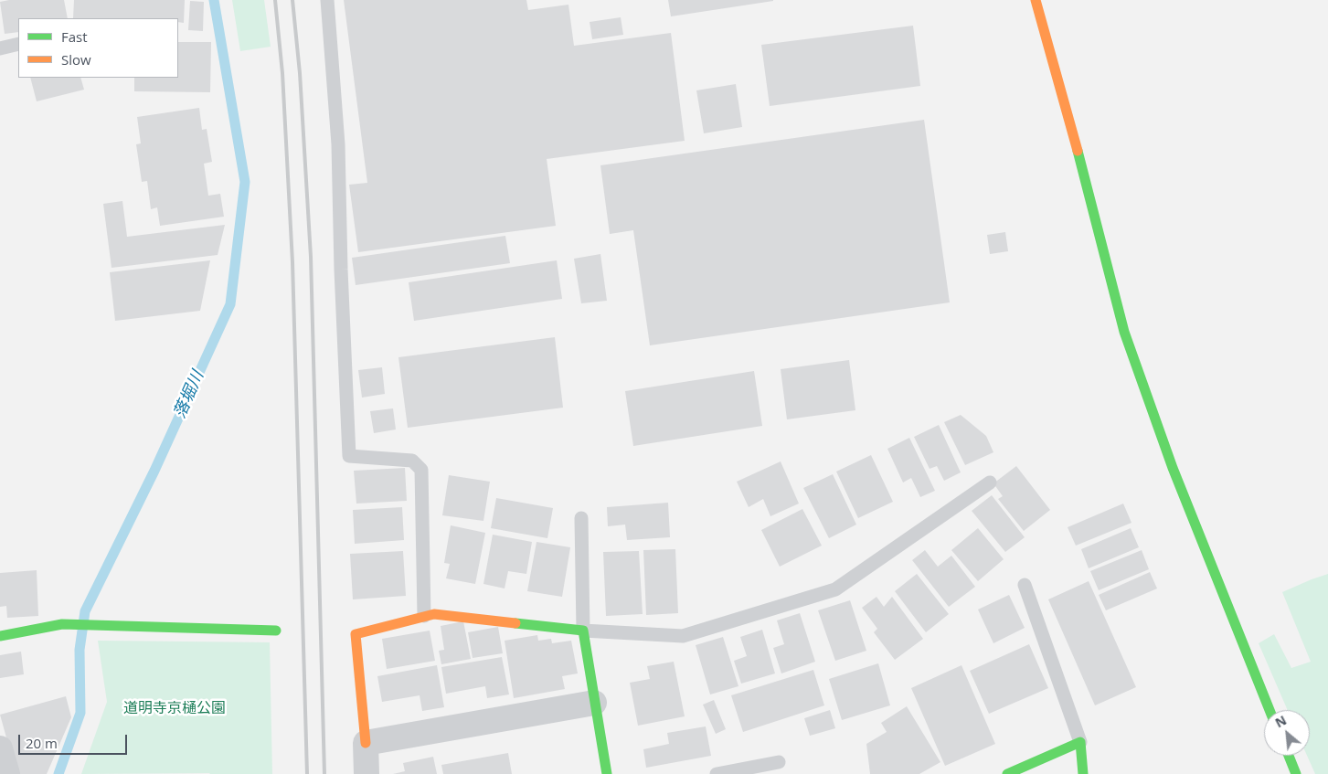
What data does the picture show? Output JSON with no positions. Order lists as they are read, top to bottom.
{
  "water": ["落堀川"],
  "parks": ["道明寺京樋公園"],
  "legend": ["Fast", "Slow"],
  "scale_bar": "20 m",
  "north": "top left"
}
